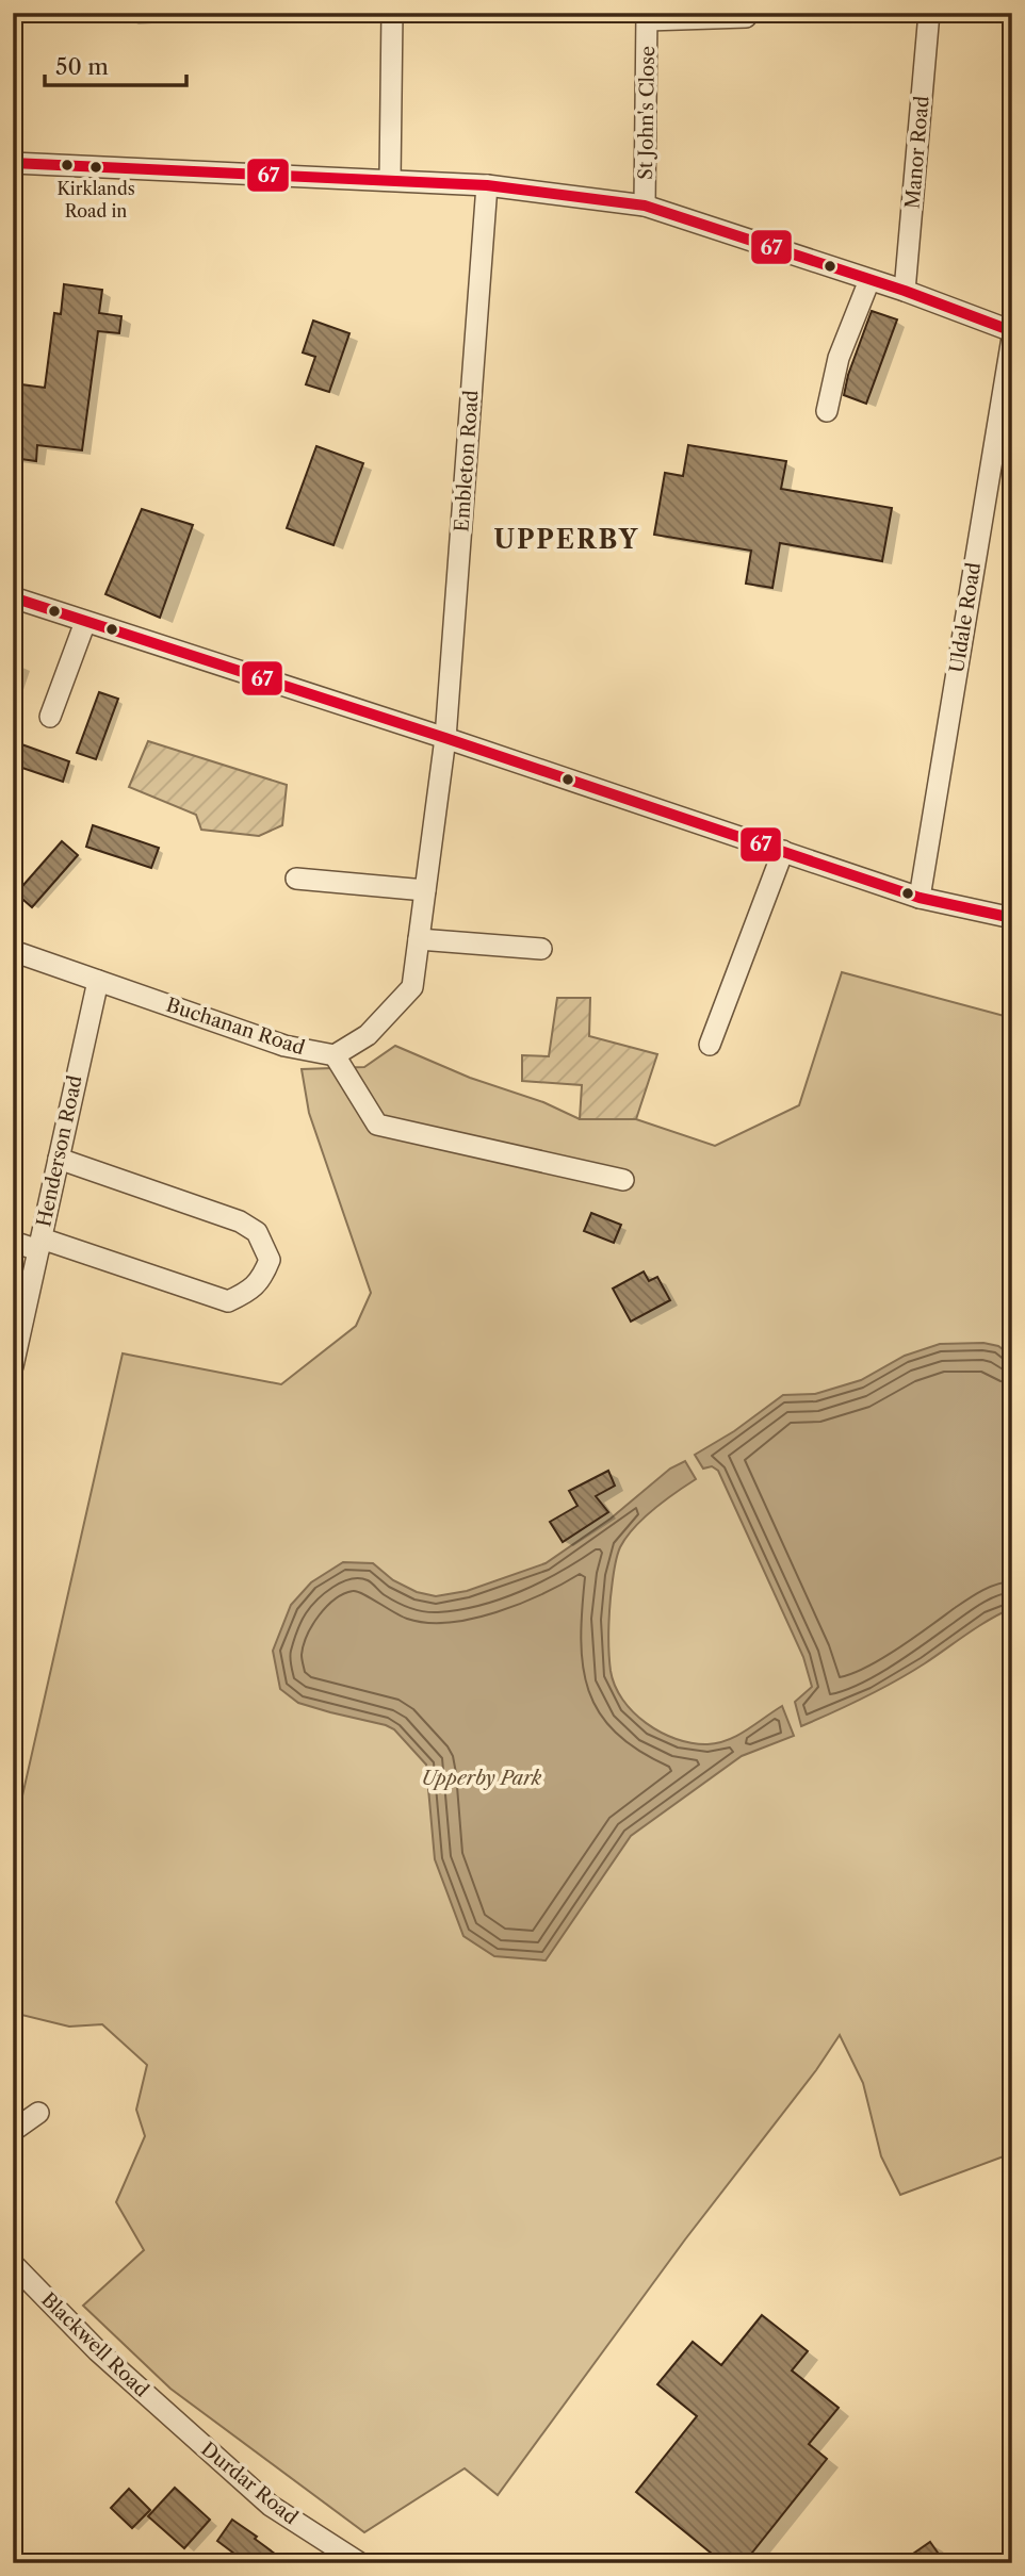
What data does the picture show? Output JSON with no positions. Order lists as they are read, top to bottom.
{
  "streets": {
    "street": [
      "St John's Close",
      "Manor Road",
      "Embleton Road",
      "Uldale Road",
      "Buchanan Road",
      "Henderson Road",
      "Blackwell Road",
      "Durdar Road"
    ]
  },
  "crossings": [
    ["Buchanan Road", "Henderson Road"],
    ["Blackwell Road", "Durdar Road"]
  ],
  "districts": ["UPPERBY"],
  "parks": ["Upperby Park"],
  "places": ["Kirklands Road in"],
  "lines": ["transit line 67"],
  "scale_bar": "50 m"
}
